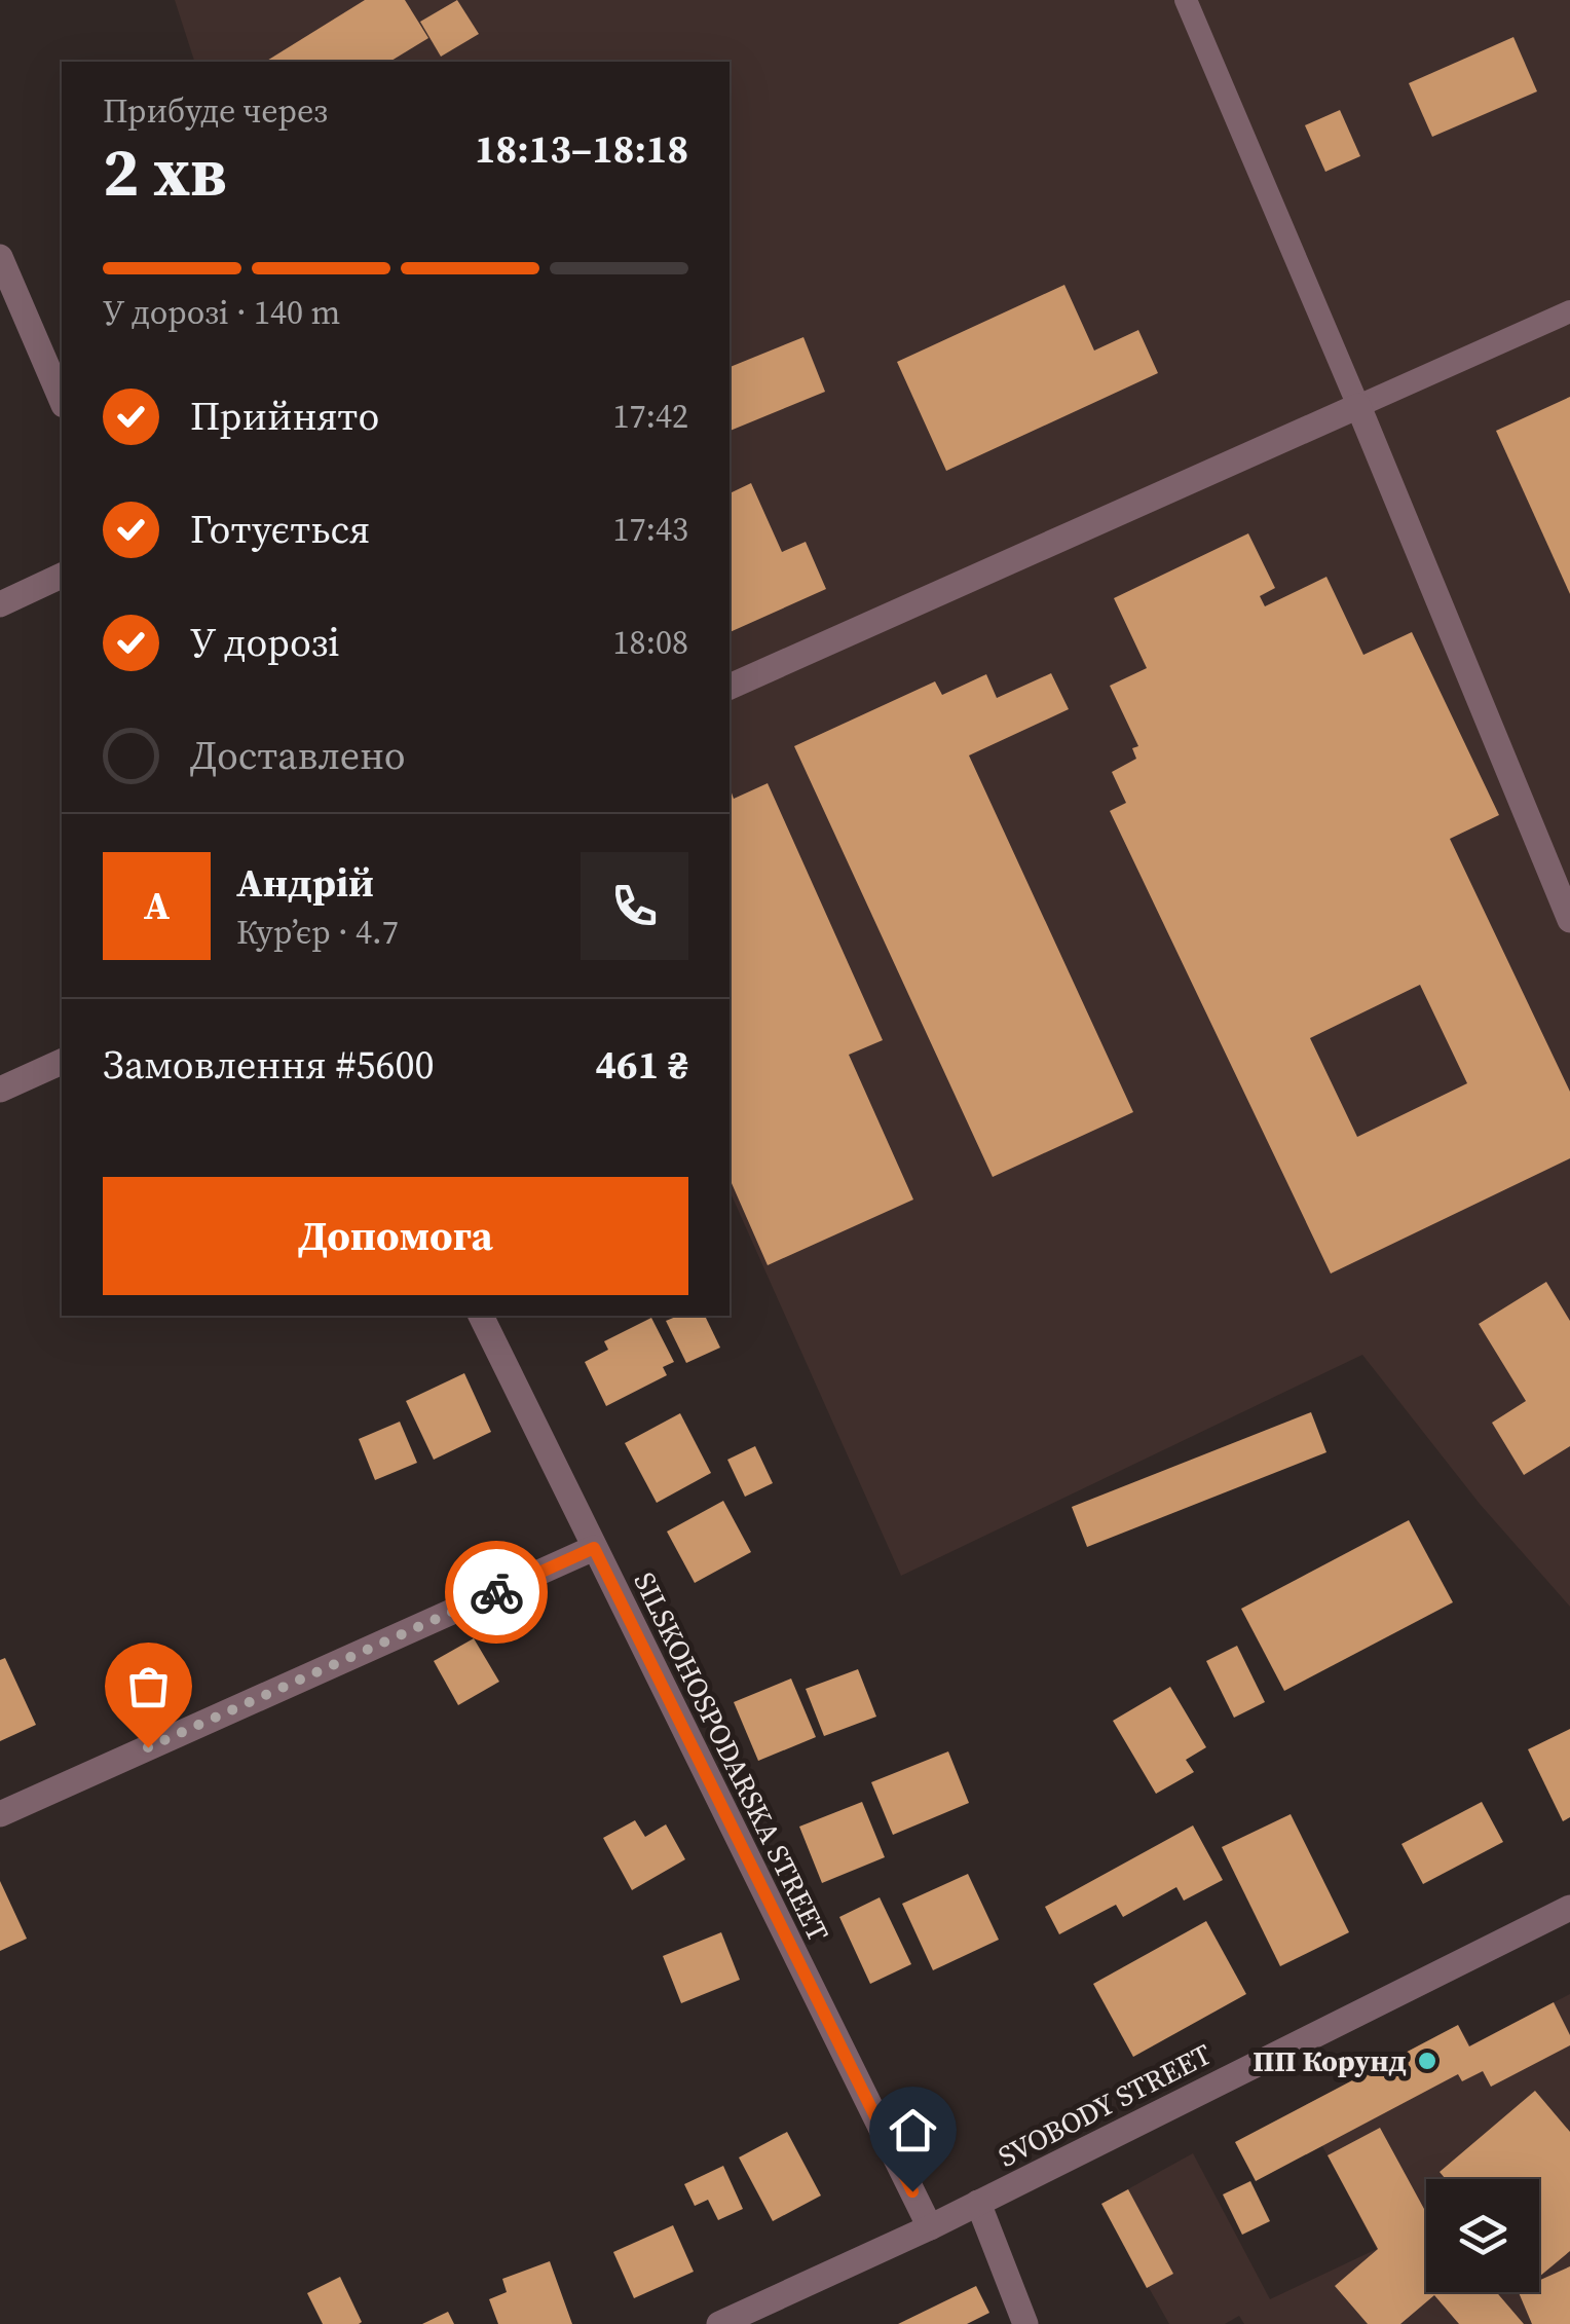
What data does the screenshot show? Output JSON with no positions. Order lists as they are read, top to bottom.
{
  "streets": {
    "street": ["SILSKOHOSPODARSKA STREET", "SVOBODY STREET"]
  },
  "crossings": [
    ["SILSKOHOSPODARSKA STREET", "SVOBODY STREET"]
  ],
  "places": ["ПП Корунд"],
  "page": {
    "heading": ["2 хв", "Прибуде через", "18:13–18:18"],
    "panel": [
      "Андрій",
      "Кур’єр · 4.7",
      "Замовлення #5600",
      "461 ₴"
    ],
    "bar": "У дорозі · 140 m",
    "list": [
      ["Прийнято", "17:42"],
      ["Готується", "17:43"],
      ["У дорозі", "18:08"],
      "Доставлено"
    ],
    "round": "А",
    "buttons": "Допомога"
  }
}
